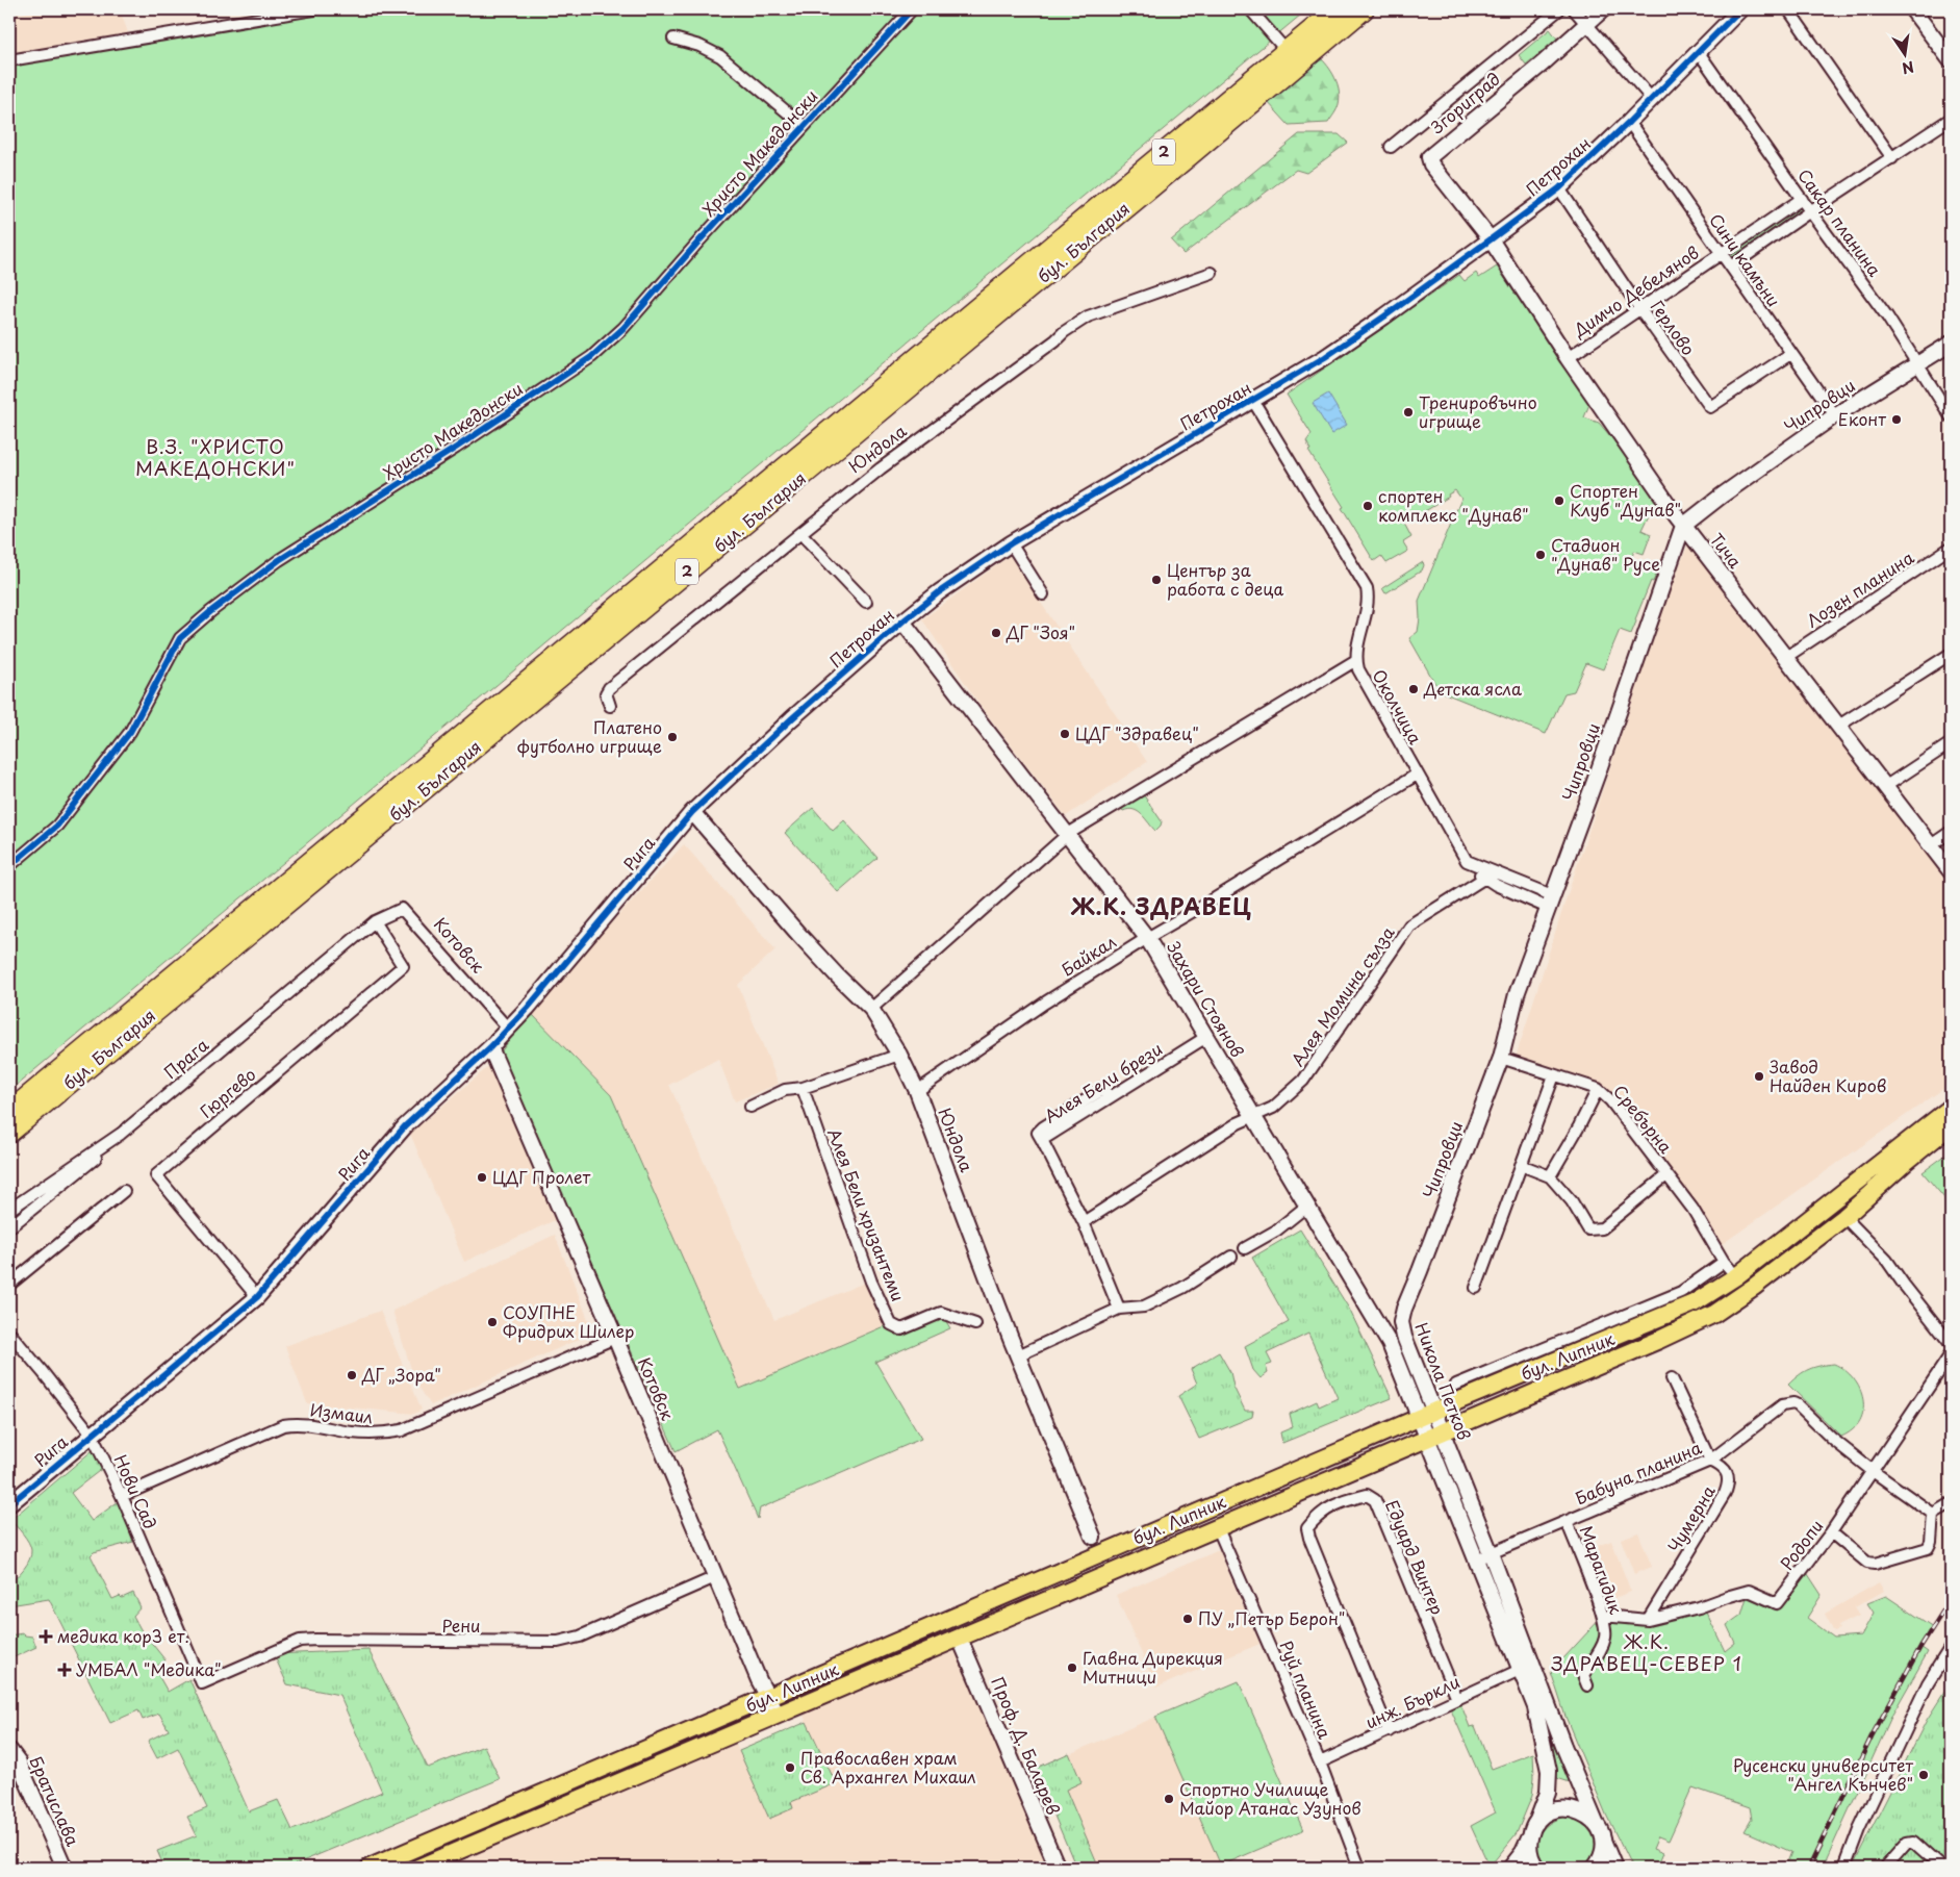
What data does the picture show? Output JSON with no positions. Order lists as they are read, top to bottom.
{
  "streets": {
    "highway": ["2", "бул. България"],
    "main road": ["бул. Липник"],
    "street": [
      "Згориград",
      "Христо Македонски",
      "Петрохан",
      "Сакар планина",
      "Сини камъни",
      "Димчо Дебелянов",
      "Герлово",
      "Чипровци",
      "Юндола",
      "Тича",
      "Лозен планина",
      "Околчица",
      "Рига",
      "Котовск",
      "Байкал",
      "Алея Момина сълза",
      "Захари Стоянов",
      "Прага",
      "Алея Бели брези",
      "Гюргево",
      "Сребърна",
      "Алея Бели хризантеми",
      "Никола Петков",
      "Измаил",
      "Бабуна планина",
      "Нови Сад",
      "Чумерна",
      "Родопи",
      "Едуард Винтер",
      "Марагидик",
      "Рени",
      "Руй планина",
      "инж. Бъркли",
      "Проф. Д. Баларев",
      "Братислава"
    ]
  },
  "crossings": [
    ["Згориград", "Петрохан"],
    ["Згориград", "Тича"],
    ["Петрохан", "Сакар планина"],
    ["Петрохан", "Сини камъни"],
    ["Петрохан", "Герлово"],
    ["Петрохан", "Юндола"],
    ["Петрохан", "Тича"],
    ["Петрохан", "Околчица"],
    ["Петрохан", "Рига"],
    ["Петрохан", "Захари Стоянов"],
    ["Сакар планина", "Димчо Дебелянов"],
    ["Сакар планина", "Чипровци"],
    ["Сини камъни", "Димчо Дебелянов"],
    ["Сини камъни", "Герлово"],
    ["Сини камъни", "Чипровци"],
    ["Димчо Дебелянов", "Герлово"],
    ["Димчо Дебелянов", "Тича"],
    ["Чипровци", "Тича"],
    ["Чипровци", "Сребърна"],
    ["Чипровци", "Никола Петков"],
    ["Юндола", "Рига"],
    ["Юндола", "Байкал"],
    ["Тича", "Лозен планина"],
    ["Околчица", "Байкал"],
    ["Околчица", "Алея Момина сълза"],
    ["Рига", "Котовск"],
    ["Рига", "Гюргево"],
    ["Рига", "Нови Сад"],
    ["Котовск", "Прага"],
    ["Котовск", "Гюргево"],
    ["Котовск", "бул. Липник"],
    ["Котовск", "Измаил"],
    ["Котовск", "Рени"],
    ["Байкал", "Захари Стоянов"],
    ["Алея Момина сълза", "Захари Стоянов"],
    ["Захари Стоянов", "Алея Бели брези"],
    ["Захари Стоянов", "Никола Петков"],
    ["Прага", "Гюргево"],
    ["Сребърна", "бул. Липник"],
    ["бул. Липник", "Никола Петков"],
    ["бул. Липник", "Руй планина"],
    ["бул. Липник", "Проф. Д. Баларев"],
    ["Никола Петков", "Бабуна планина"],
    ["Никола Петков", "инж. Бъркли"],
    ["Измаил", "Нови Сад"],
    ["Бабуна планина", "Чумерна"],
    ["Бабуна планина", "Родопи"],
    ["Бабуна планина", "Марагидик"],
    ["Нови Сад", "Рени"],
    ["Чумерна", "Родопи"],
    ["Родопи", "Марагидик"],
    ["Едуард Винтер", "инж. Бъркли"],
    ["Руй планина", "инж. Бъркли"]
  ],
  "districts": ["В.З. \"ХРИСТО МАКЕДОНСКИ\"", "Ж.К. ЗДРАВЕЦ", "Ж.К. ЗДРАВЕЦ-СЕВЕР 1"],
  "places": {
    "other": [
      "Тренировъчно игрище",
      "Еконт",
      "Спортен Клуб \"Дунав\"",
      "спортен комплекс \"Дунав\"",
      "Стадион \"Дунав\" Русе",
      "Център за работа с деца",
      "ДГ \"Зоя\"",
      "Детска ясла",
      "ЦДГ \"Здравец\"",
      "Платено футболно игрище",
      "Завод Найден Киров",
      "ЦДГ Пролет",
      "СОУПНЕ Фридрих Шилер",
      "ДГ „Зора\"",
      "ПУ „Петър Берон\"",
      "Главна Дирекция Митници",
      "Православен храм Св. Архангел Михаил",
      "Русенски университет \"Ангел Кънчев\"",
      "Спортно Училище Майор Атанас Узунов"
    ],
    "health": ["медика кор3 ет.", "УМБАЛ \"Медика\""]
  },
  "north": "bottom"
}
